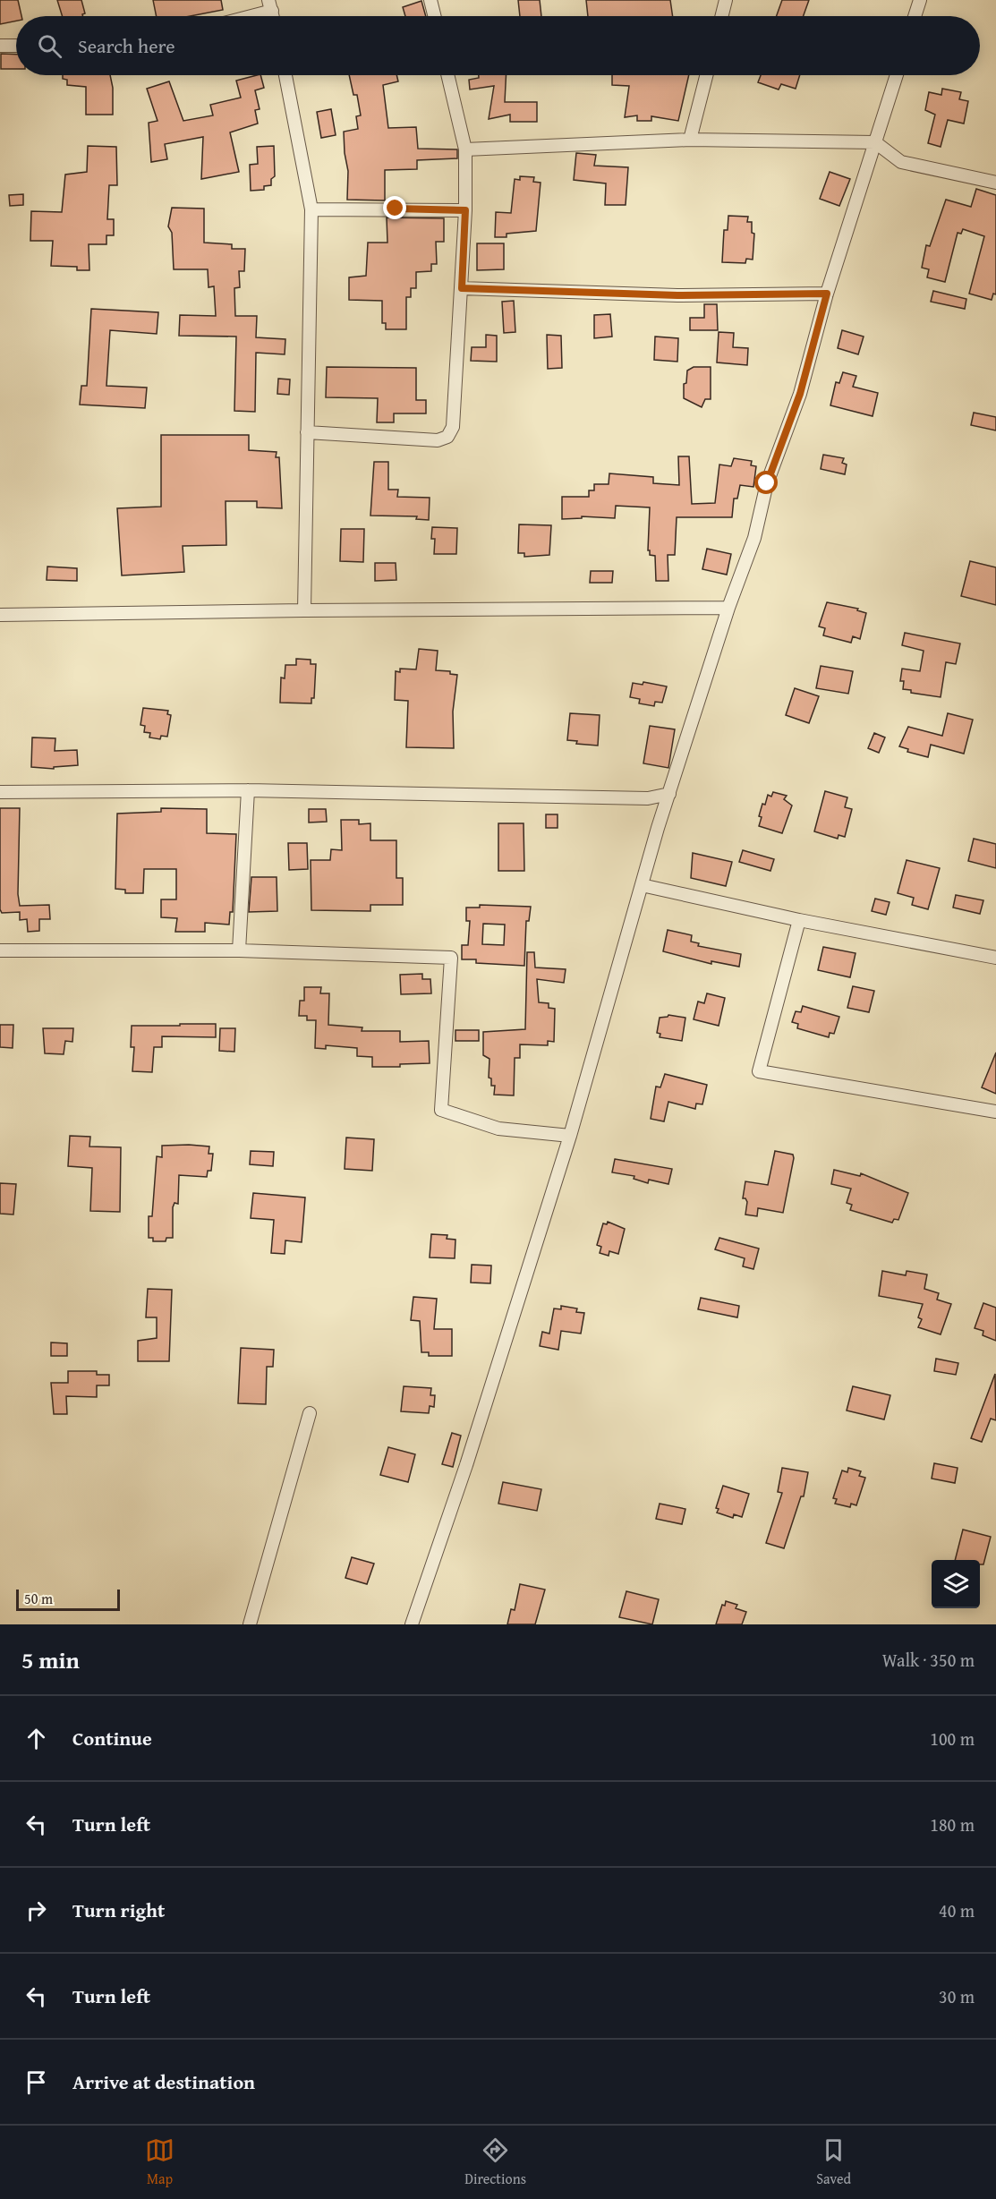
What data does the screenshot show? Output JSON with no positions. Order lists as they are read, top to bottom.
{
  "scale_bar": "50 m",
  "page": {
    "search": "Search here",
    "scale": "50 m",
    "heading": ["5 min", "Walk · 350 m"],
    "list": [
      ["Continue", "100 m"],
      ["Turn left", "180 m"],
      ["Turn right", "40 m"],
      ["Turn left", "30 m"],
      "Arrive at destination"
    ],
    "nav": ["Map", "Directions", "Saved"]
  }
}
